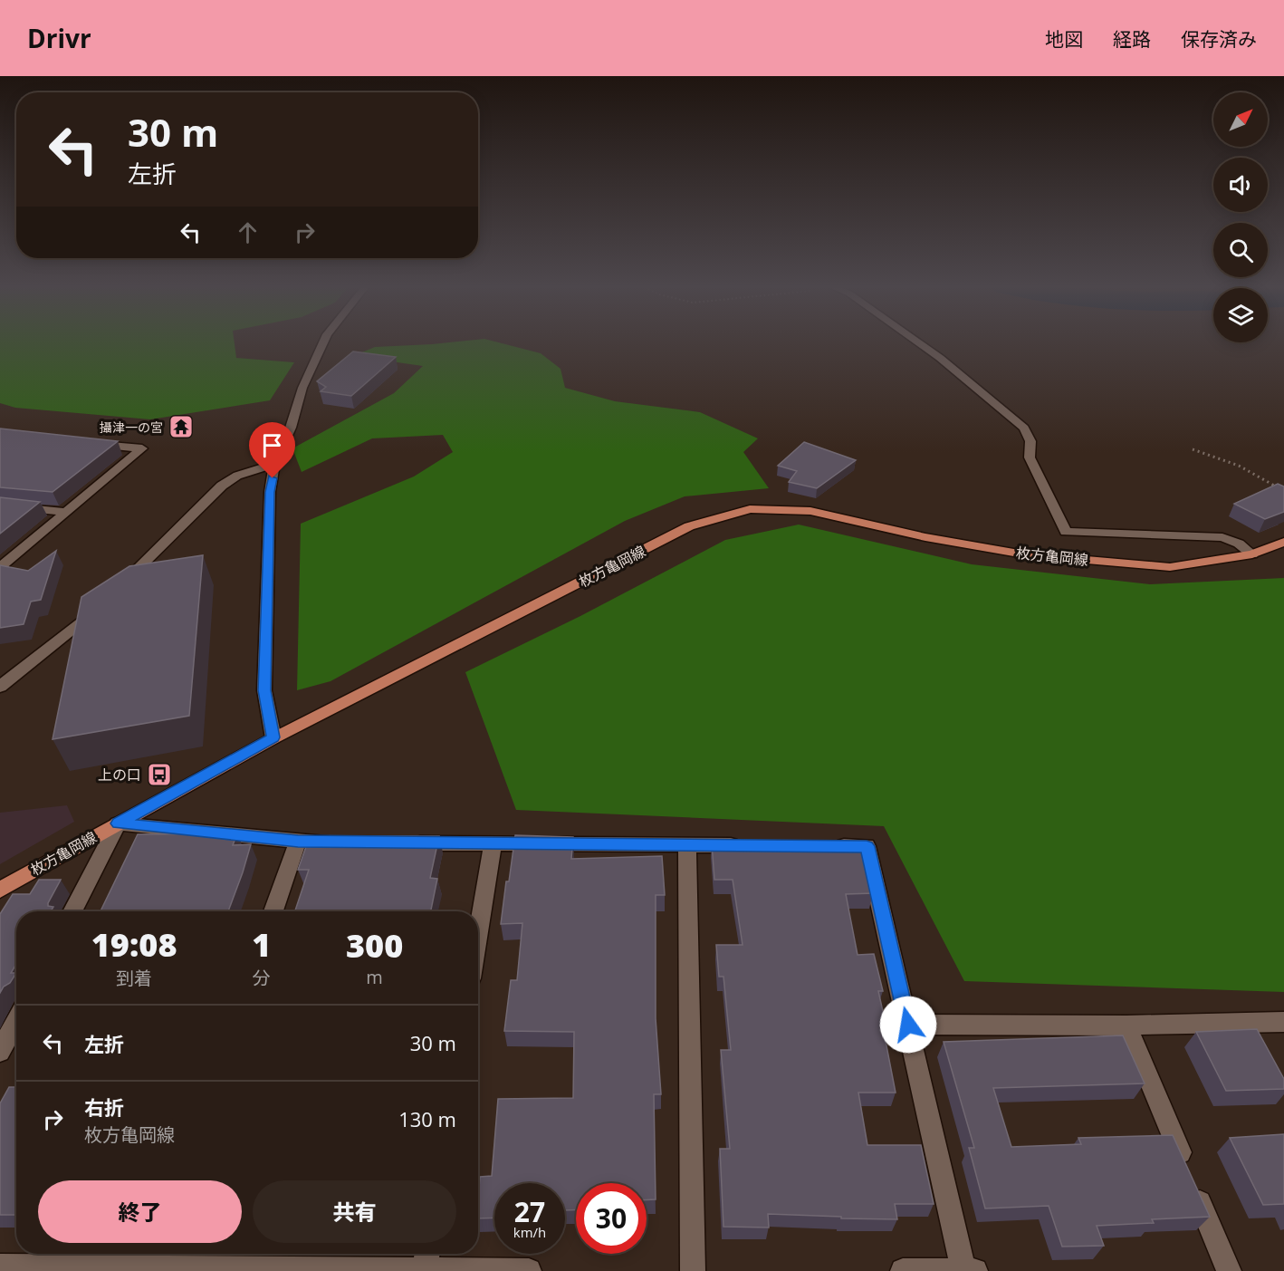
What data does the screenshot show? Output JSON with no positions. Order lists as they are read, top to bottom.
{
  "streets": {
    "main road": ["枚方亀岡線"]
  },
  "places": {
    "temple": ["攝津一の宮"],
    "bus stop": ["上の口"]
  },
  "north": "top right",
  "page": {
    "header": "Drivr",
    "nav": ["地図", "経路", "保存済み"],
    "turn": ["30 m", "左折"],
    "eta": [
      "19:08",
      "到着",
      "1",
      "分",
      "300",
      "m"
    ],
    "list": [
      {
        "name": "左折",
        "value": "30 m"
      },
      {
        "name": "右折",
        "note": "枚方亀岡線",
        "value": "130 m"
      }
    ],
    "buttons": ["終了", "共有"],
    "speed": "27 km/h",
    "limit": "30"
  }
}
